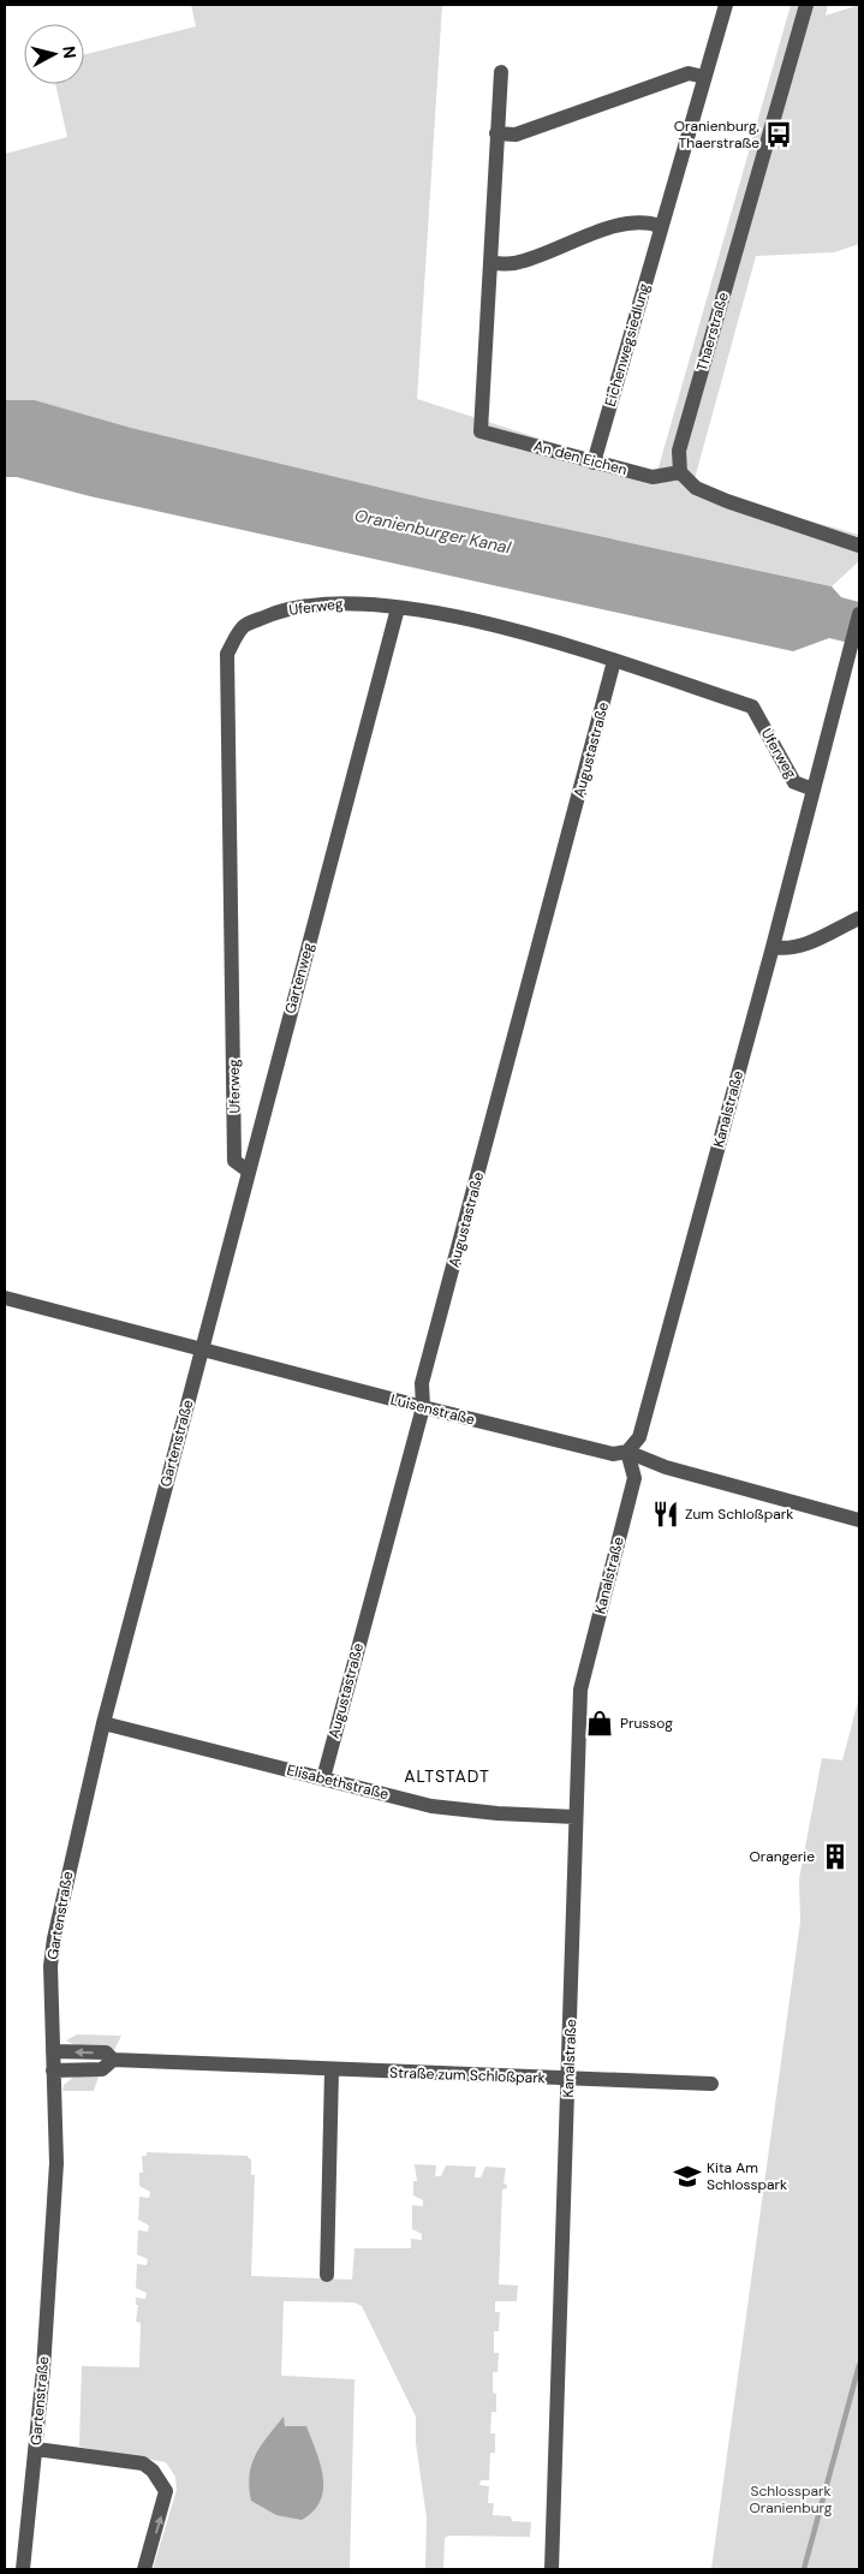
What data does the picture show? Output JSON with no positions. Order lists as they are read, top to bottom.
{
  "streets": {
    "street": [
      "Thaerstraße",
      "Eichenwegsiedlung",
      "An den Eichen",
      "Uferweg",
      "Augustastraße",
      "Gartenweg",
      "Kanalstraße",
      "Luisenstraße",
      "Gartenstraße",
      "Elisabethstraße",
      "Straße zum Schloßpark"
    ]
  },
  "crossings": [
    ["Thaerstraße", "An den Eichen"],
    ["Eichenwegsiedlung", "An den Eichen"],
    ["Uferweg", "Augustastraße"],
    ["Uferweg", "Gartenweg"],
    ["Uferweg", "Kanalstraße"],
    ["Augustastraße", "Luisenstraße"],
    ["Augustastraße", "Elisabethstraße"],
    ["Gartenweg", "Luisenstraße"],
    ["Gartenweg", "Gartenstraße"],
    ["Kanalstraße", "Luisenstraße"],
    ["Kanalstraße", "Elisabethstraße"],
    ["Kanalstraße", "Straße zum Schloßpark"],
    ["Luisenstraße", "Gartenstraße"],
    ["Gartenstraße", "Elisabethstraße"],
    ["Gartenstraße", "Straße zum Schloßpark"]
  ],
  "districts": ["ALTSTADT"],
  "water": ["Oranienburger Kanal"],
  "parks": ["Schlosspark Oranienburg"],
  "places": {
    "bus stop": ["Oranienburg, Thaerstraße"],
    "restaurant": ["Zum Schloßpark"],
    "shop": ["Prussog"],
    "building": ["Orangerie"],
    "school or university": ["Kita Am Schlosspark"]
  },
  "north": "right"
}
